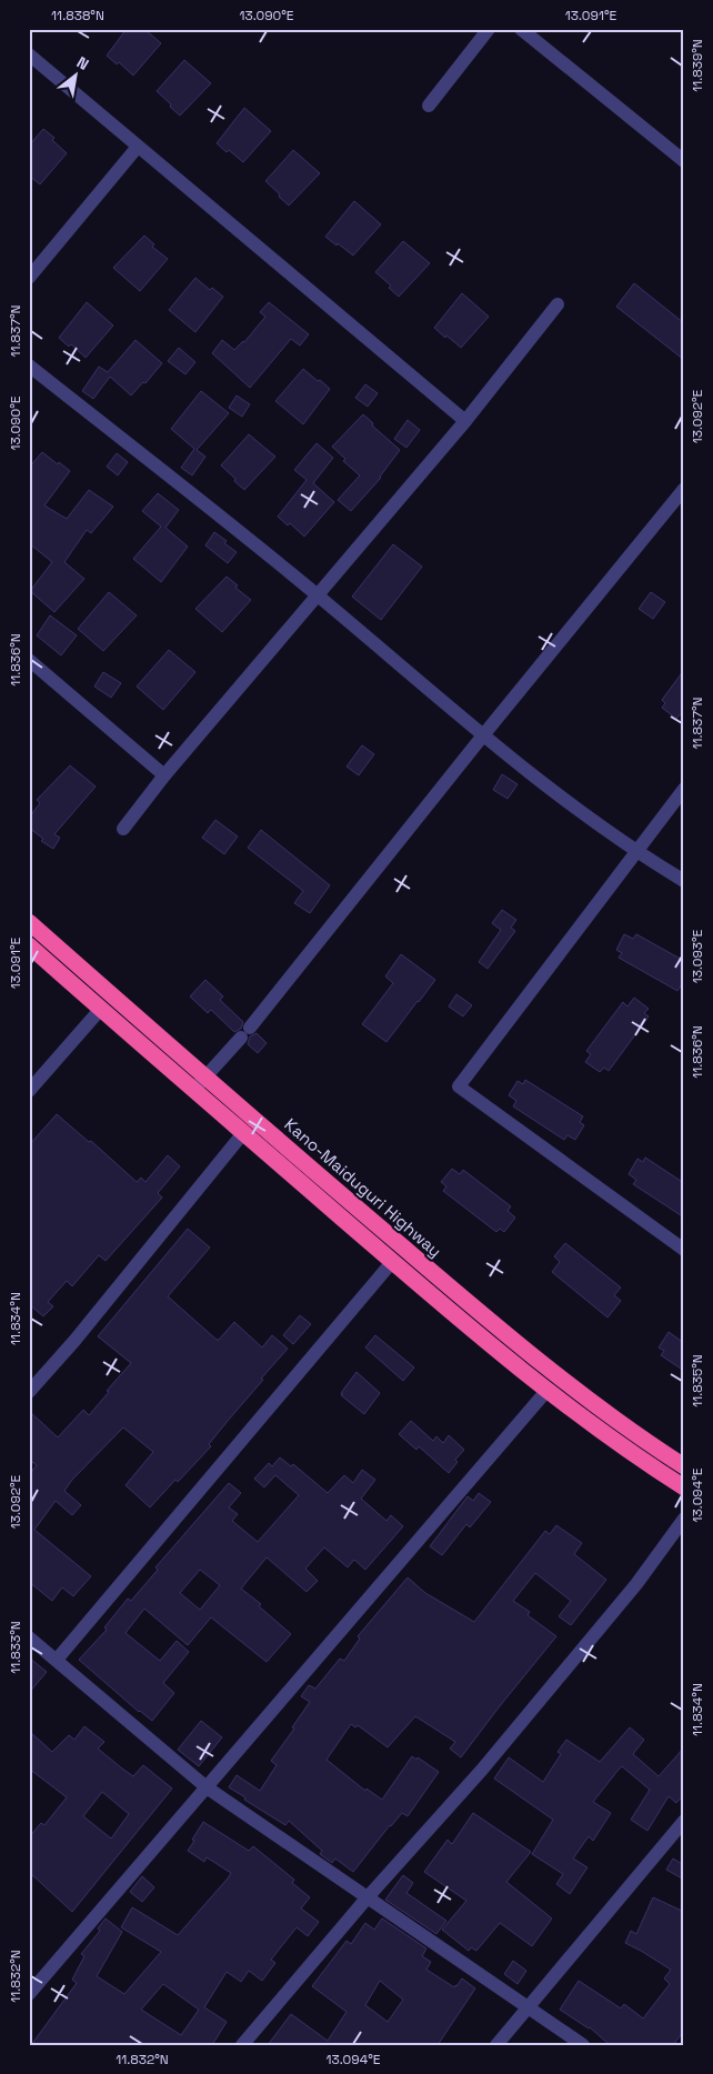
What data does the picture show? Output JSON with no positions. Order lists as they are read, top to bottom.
{
  "streets": {
    "highway": ["Kano-Maiduguri Highway"]
  },
  "north": "top right",
  "coordinates": [
    "11.838°N",
    "13.090°E",
    "13.091°E",
    "11.839°N",
    "11.837°N",
    "13.092°E",
    "11.836°N",
    "13.093°E",
    "11.834°N",
    "11.835°N",
    "13.094°E",
    "11.833°N",
    "11.832°N"
  ]
}
